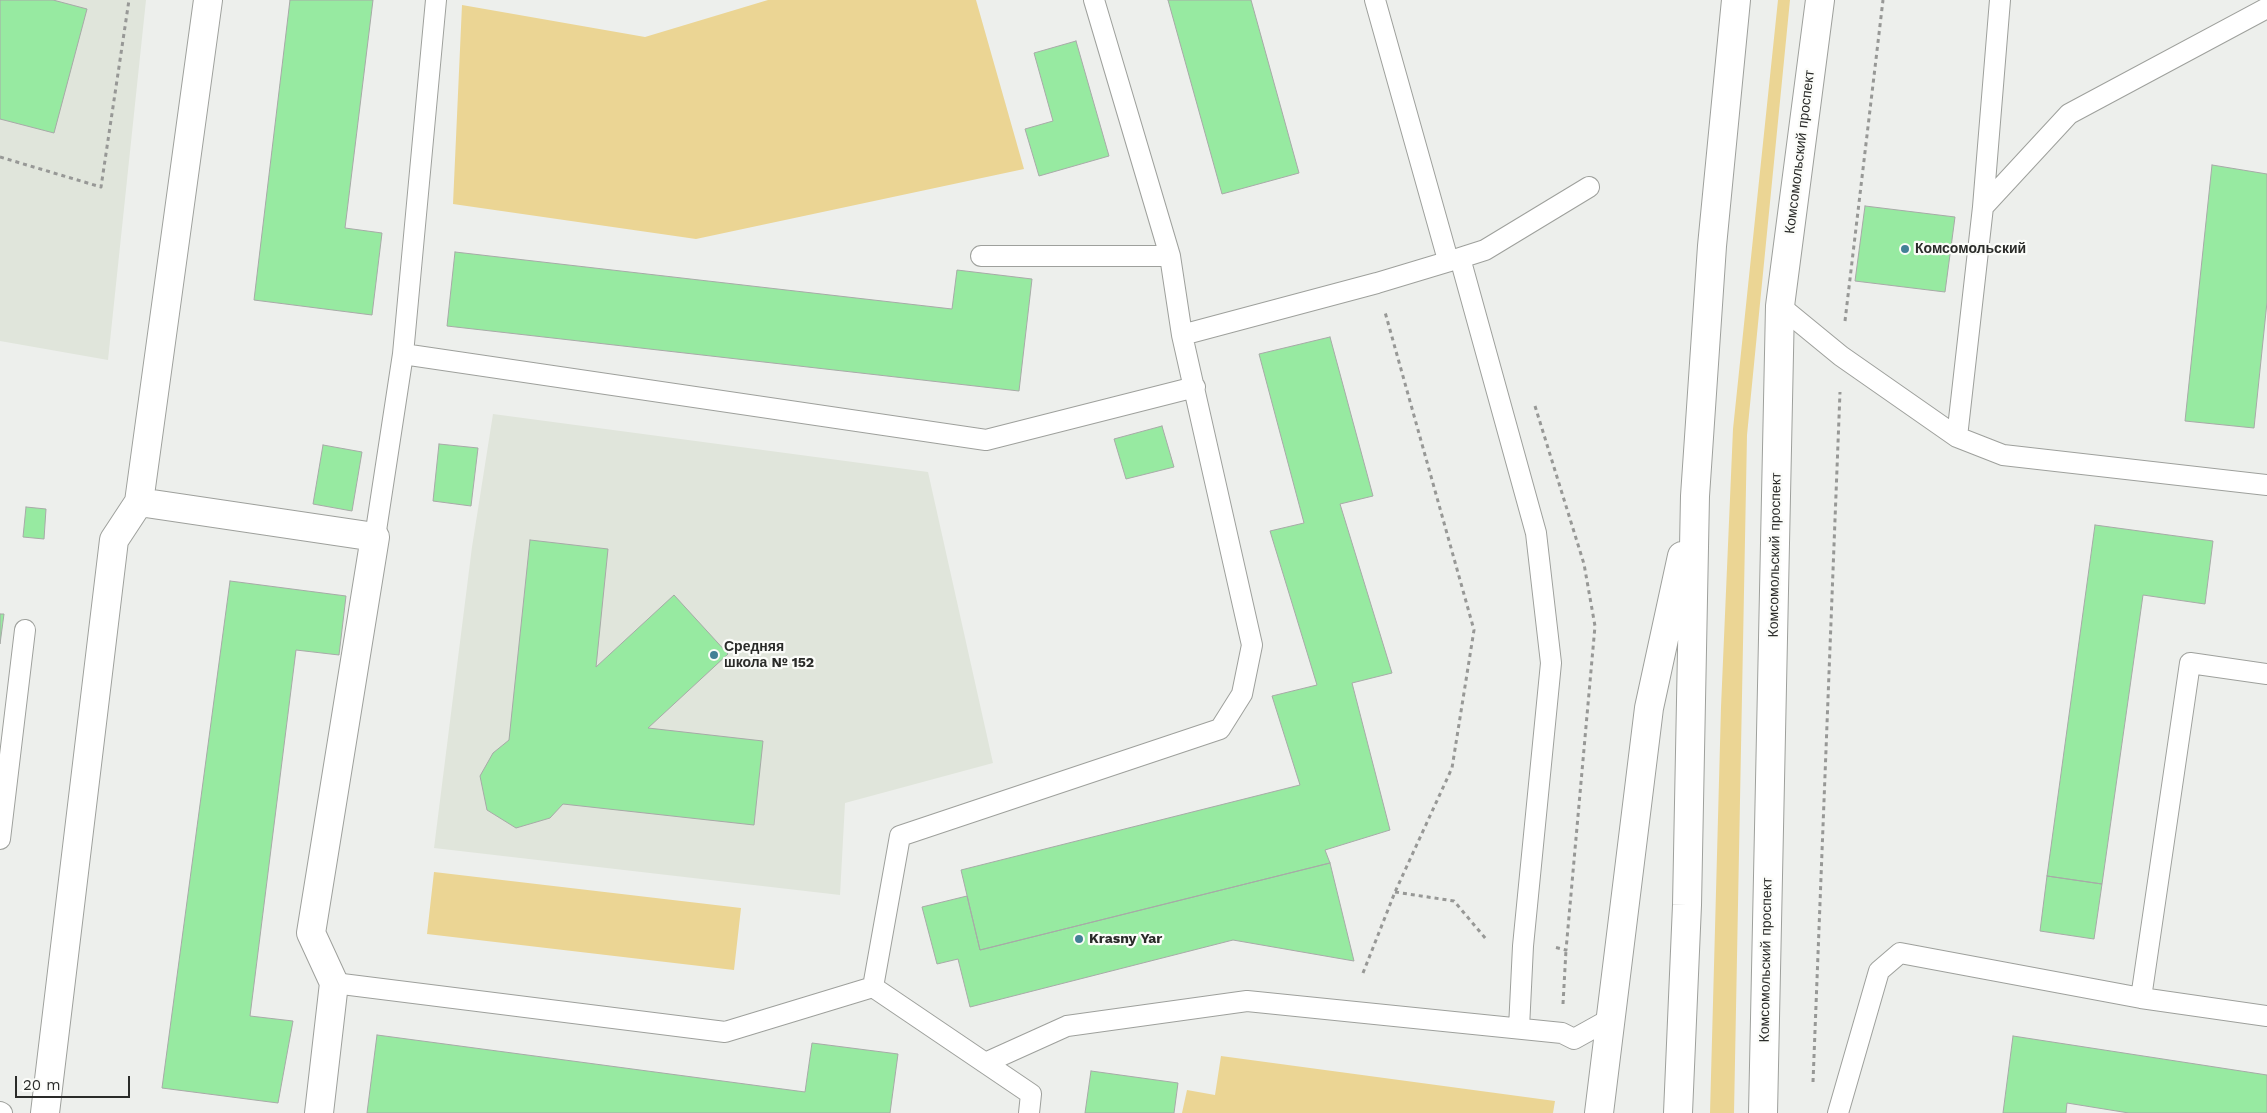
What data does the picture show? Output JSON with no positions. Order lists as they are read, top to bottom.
{
  "streets": {
    "main road": ["Комсомольский проспект"]
  },
  "places": ["Комсомольский", "Средняя школа № 152", "Krasny Yar"],
  "scale_bar": "20 m"
}
